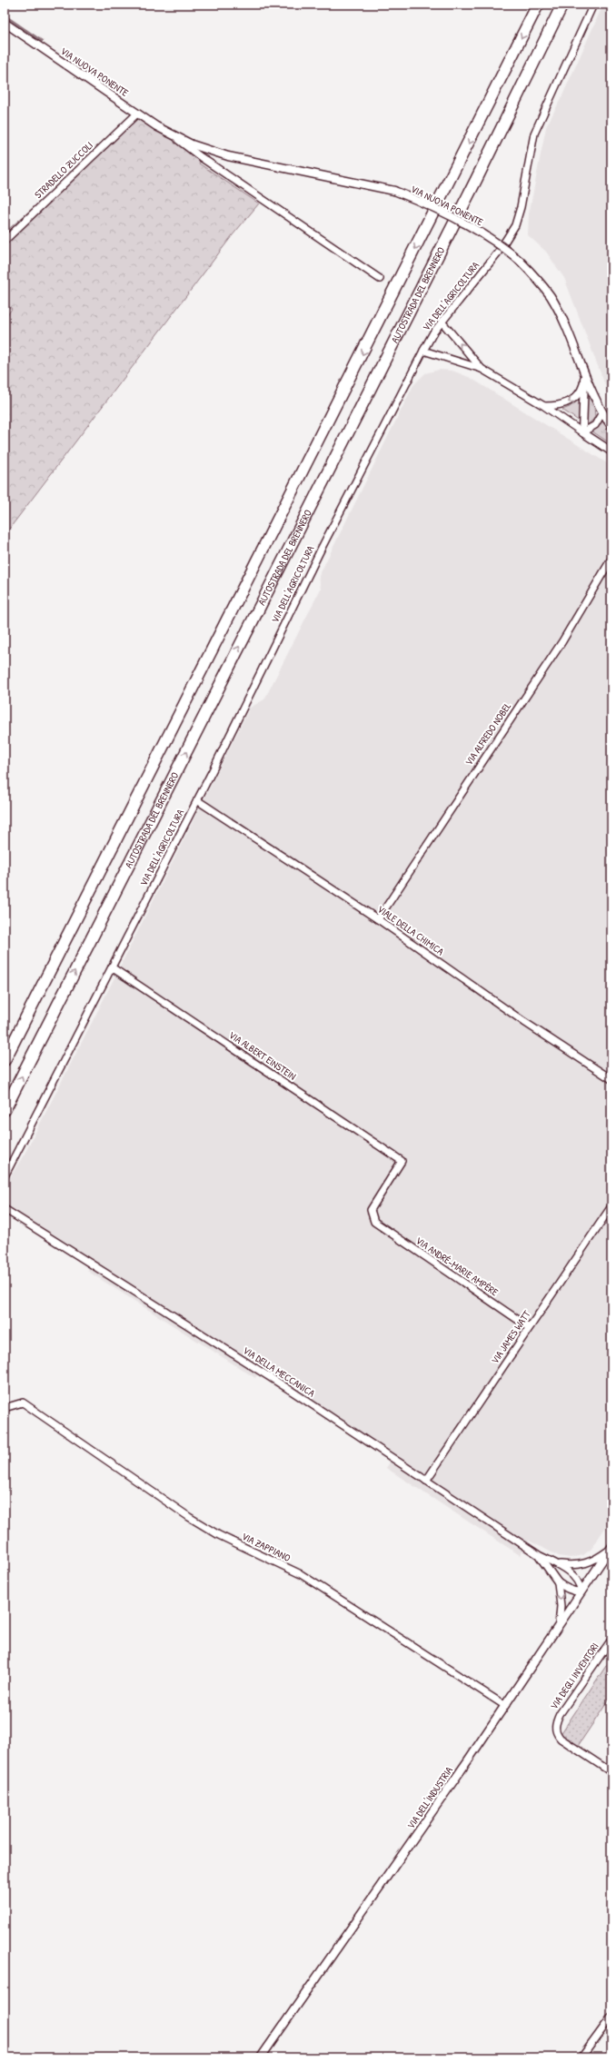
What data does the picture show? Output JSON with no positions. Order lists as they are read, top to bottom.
{
  "streets": {
    "highway": ["AUTOSTRADA DEL BRENNERO"],
    "street": [
      "VIA NUOVA PONENTE",
      "STRADELLO ZUCCOLI",
      "VIA DELL'AGRICOLTURA",
      "VIA ALFREDO NOBEL",
      "VIALE DELLA CHIMICA",
      "VIA ALBERT EINSTEIN",
      "VIA ANDRÉ-MARIE AMPÈRE",
      "VIA JAMES WATT",
      "VIA DELLA MECCANICA",
      "VIA ZAPPIANO",
      "VIA DEGLI INVENTORI",
      "VIA DELL'INDUSTRIA"
    ]
  },
  "crossings": [
    ["VIA NUOVA PONENTE", "STRADELLO ZUCCOLI"],
    ["VIA DELL'AGRICOLTURA", "VIALE DELLA CHIMICA"],
    ["VIA DELL'AGRICOLTURA", "VIA ALBERT EINSTEIN"],
    ["VIA ALFREDO NOBEL", "VIALE DELLA CHIMICA"],
    ["VIA ALBERT EINSTEIN", "VIA ANDRÉ-MARIE AMPÈRE"],
    ["VIA ANDRÉ-MARIE AMPÈRE", "VIA JAMES WATT"],
    ["VIA JAMES WATT", "VIA DELLA MECCANICA"],
    ["VIA DELLA MECCANICA", "VIA DELL'INDUSTRIA"],
    ["VIA ZAPPIANO", "VIA DELL'INDUSTRIA"]
  ]
}
